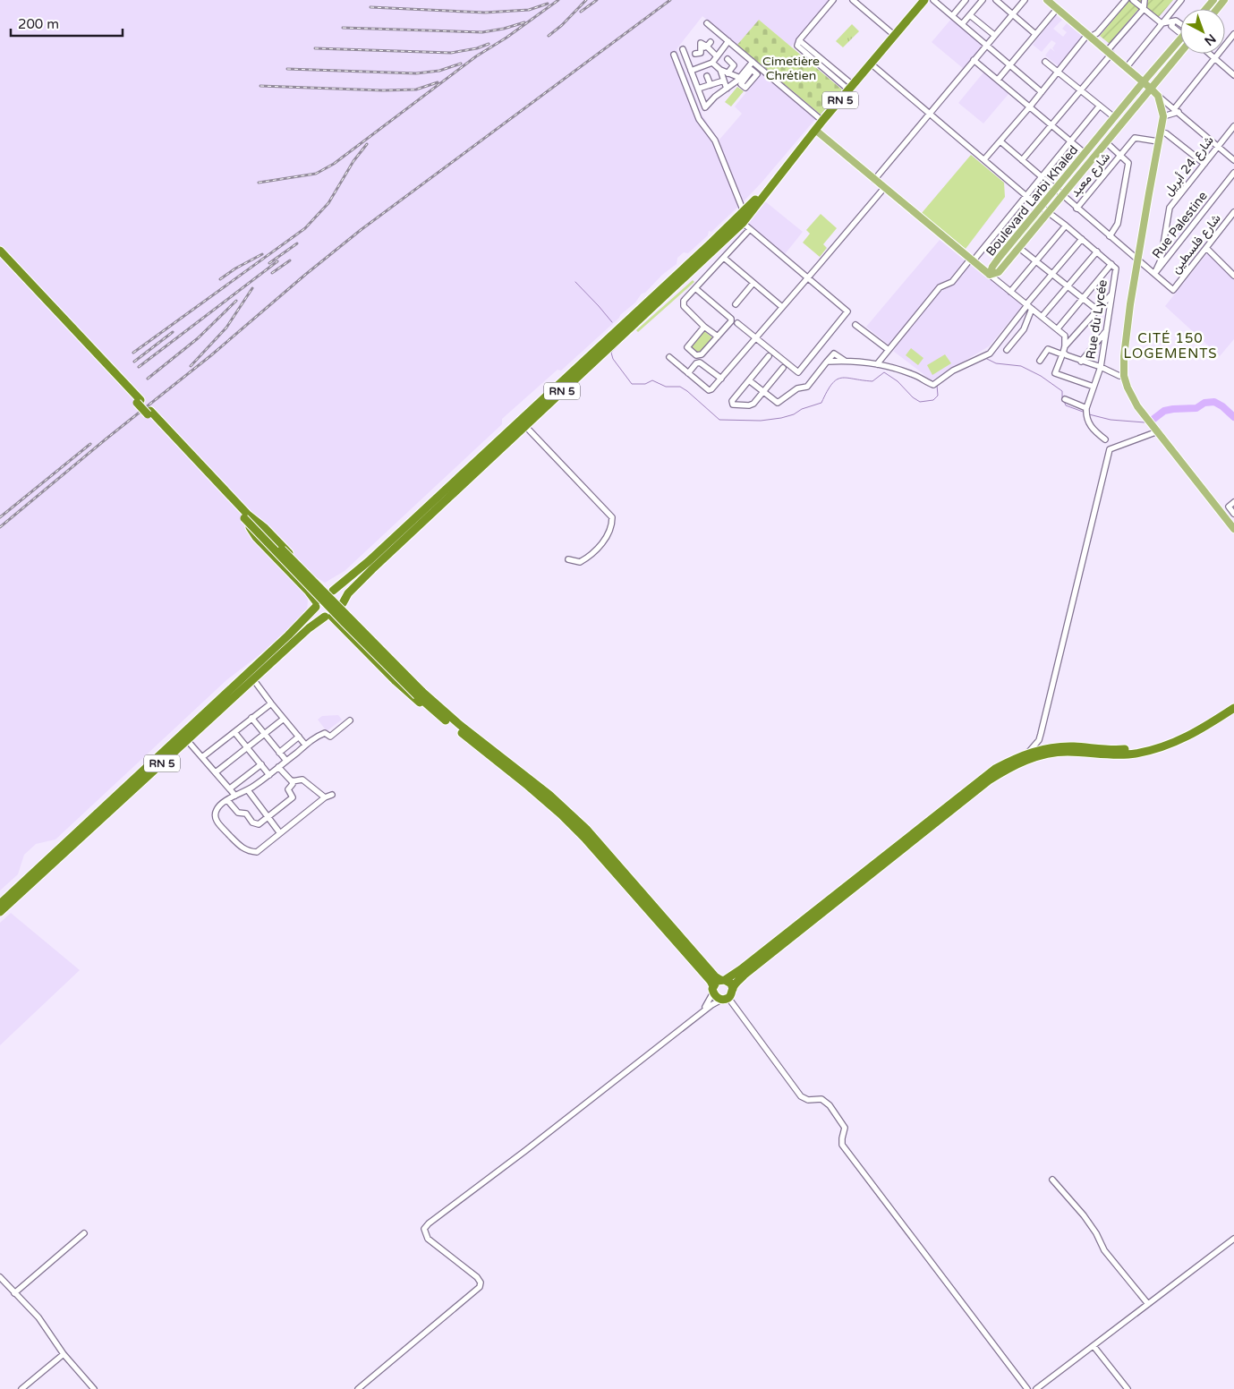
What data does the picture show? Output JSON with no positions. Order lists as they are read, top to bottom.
{
  "streets": {
    "highway": ["RN 5"],
    "main road": ["Boulevard Larbi Khaled"],
    "street": [
      "شارع 24 أبريل",
      "شارع معبد",
      "Rue Palestine",
      "شارع فلسطين",
      "Rue du Lycée"
    ]
  },
  "crossings": [
    ["RN 5", "Rue du Lycée"],
    ["شارع 24 أبريل", "Rue Palestine"],
    ["شارع 24 أبريل", "شارع فلسطين"],
    ["شارع معبد", "Rue Palestine"],
    ["Boulevard Larbi Khaled", "Rue Palestine"],
    ["Boulevard Larbi Khaled", "Rue du Lycée"],
    ["Rue Palestine", "شارع فلسطين"]
  ],
  "districts": ["CITÉ 150 LOGEMENTS"],
  "parks": ["Cimetière Chrétien"],
  "scale_bar": "200 m",
  "north": "bottom right"
}
